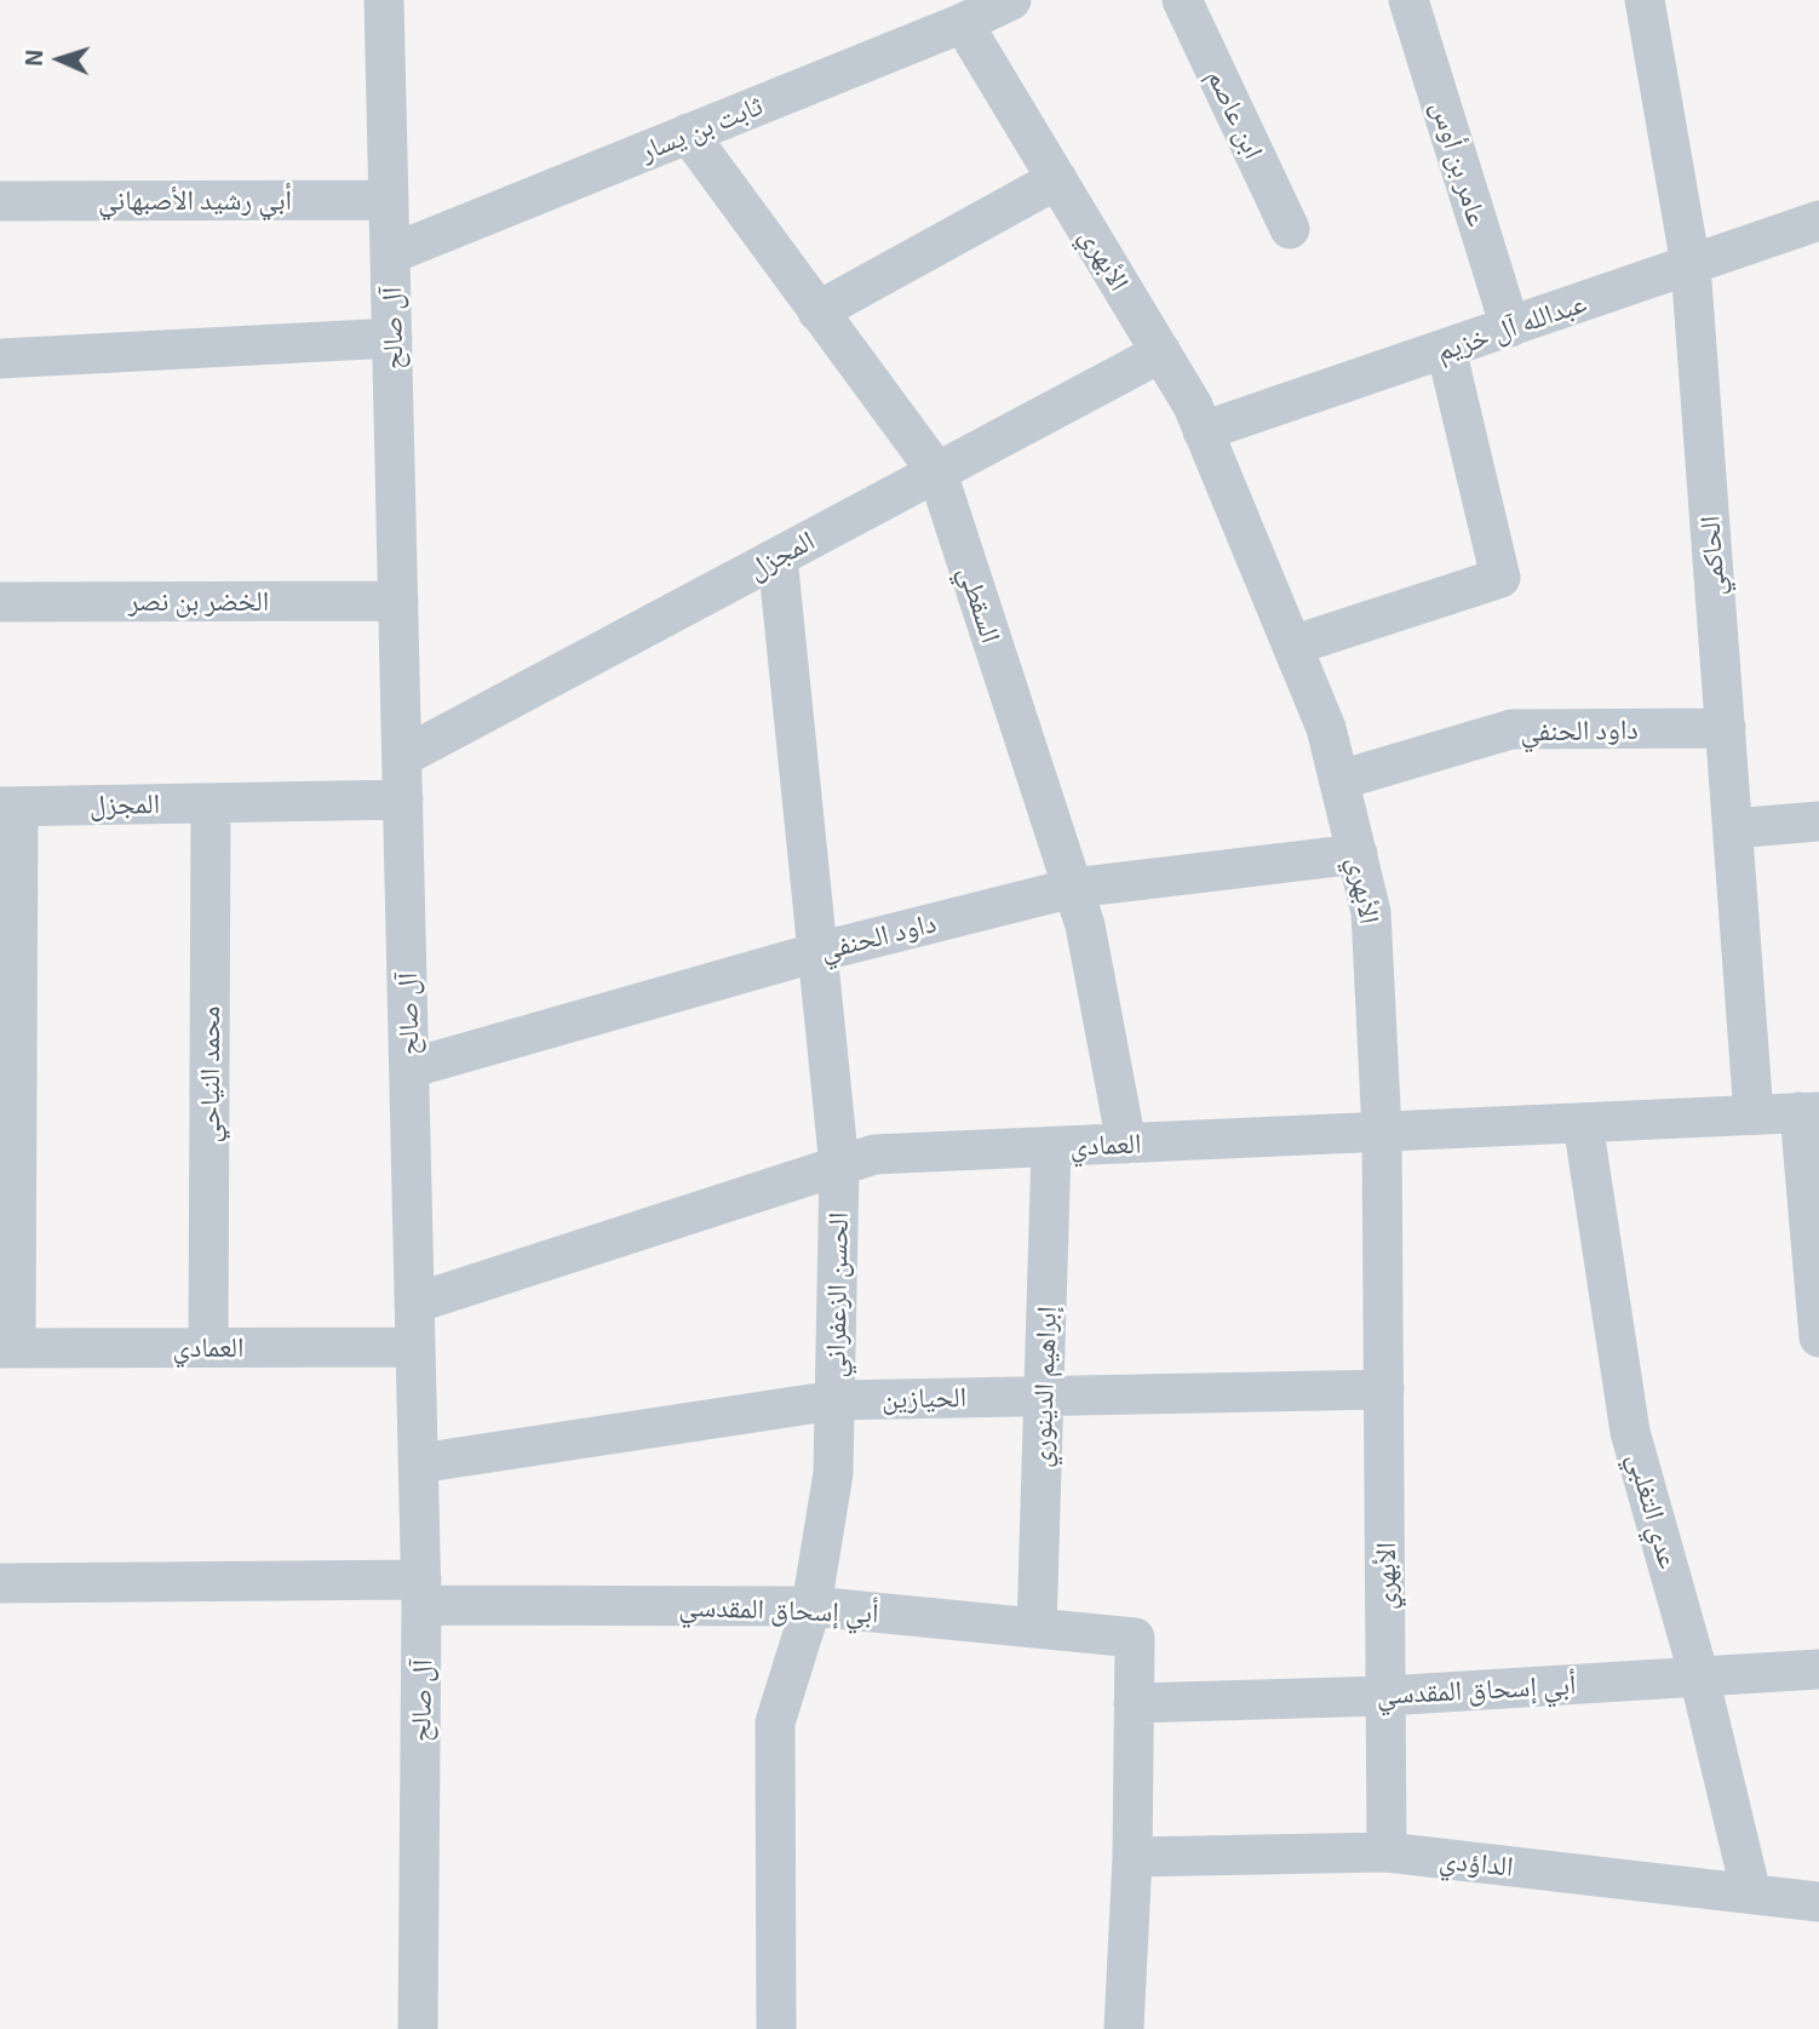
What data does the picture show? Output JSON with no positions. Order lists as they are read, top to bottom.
{
  "streets": {
    "street": [
      "ابن عاصم",
      "ثابت بن يسار",
      "عامر بن أوس",
      "أبي رشيد الأصبهاني",
      "الأبهري",
      "عبدالله آل خزيم",
      "آل صالح",
      "المجزل",
      "الحاكمي",
      "الخضر بن نصر",
      "السقطي",
      "داود الحنفي",
      "محمد النياحي",
      "العمادي",
      "الحسن الزعفراني",
      "إبراهيم الدينوري",
      "الحيازين",
      "عدي التغلبي",
      "أبي إسحاق المقدسي",
      "الداؤدي"
    ]
  },
  "crossings": [
    ["ثابت بن يسار", "الأبهري"],
    ["ثابت بن يسار", "آل صالح"],
    ["ثابت بن يسار", "السقطي"],
    ["عامر بن أوس", "عبدالله آل خزيم"],
    ["أبي رشيد الأصبهاني", "آل صالح"],
    ["الأبهري", "عبدالله آل خزيم"],
    ["الأبهري", "المجزل"],
    ["الأبهري", "داود الحنفي"],
    ["الأبهري", "العمادي"],
    ["الأبهري", "الحيازين"],
    ["الأبهري", "أبي إسحاق المقدسي"],
    ["الأبهري", "الداؤدي"],
    ["عبدالله آل خزيم", "الحاكمي"],
    ["آل صالح", "المجزل"],
    ["آل صالح", "الخضر بن نصر"],
    ["آل صالح", "داود الحنفي"],
    ["آل صالح", "العمادي"],
    ["آل صالح", "الحيازين"],
    ["آل صالح", "أبي إسحاق المقدسي"],
    ["المجزل", "السقطي"],
    ["المجزل", "محمد النياحي"],
    ["المجزل", "الحسن الزعفراني"],
    ["الحاكمي", "داود الحنفي"],
    ["الحاكمي", "العمادي"],
    ["السقطي", "داود الحنفي"],
    ["السقطي", "العمادي"],
    ["داود الحنفي", "الحسن الزعفراني"],
    ["محمد النياحي", "العمادي"],
    ["العمادي", "الحسن الزعفراني"],
    ["العمادي", "إبراهيم الدينوري"],
    ["العمادي", "عدي التغلبي"],
    ["الحسن الزعفراني", "الحيازين"],
    ["الحسن الزعفراني", "أبي إسحاق المقدسي"],
    ["إبراهيم الدينوري", "الحيازين"],
    ["إبراهيم الدينوري", "أبي إسحاق المقدسي"],
    ["عدي التغلبي", "أبي إسحاق المقدسي"],
    ["عدي التغلبي", "الداؤدي"]
  ],
  "north": "left"
}
